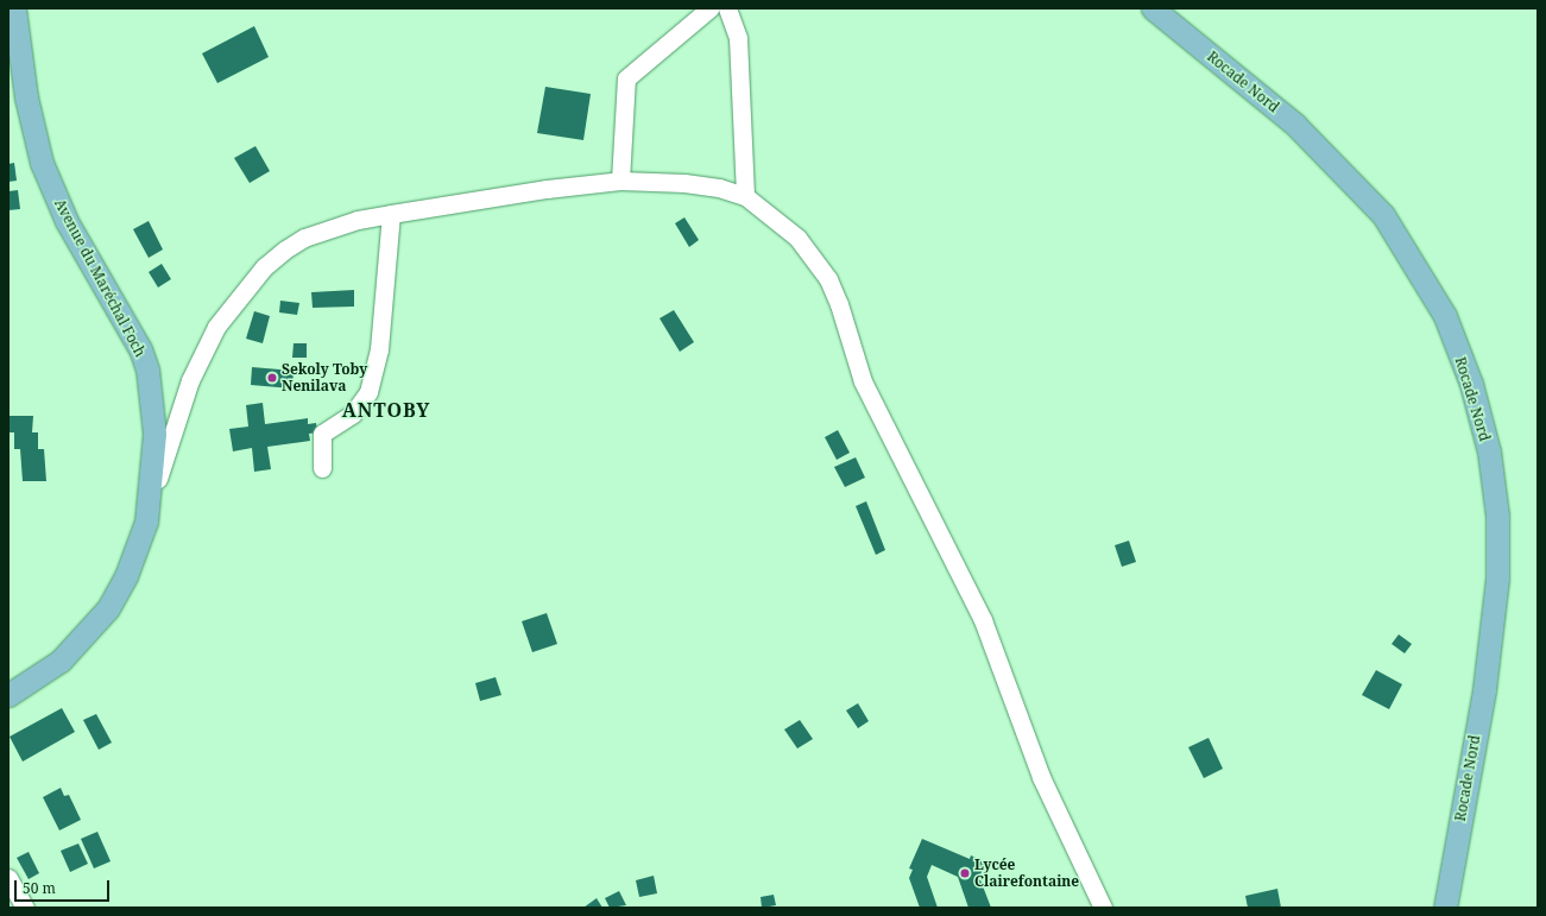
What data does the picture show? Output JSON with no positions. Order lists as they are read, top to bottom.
{
  "streets": {
    "main road": ["Rocade Nord", "Avenue du Maréchal Foch"]
  },
  "districts": ["ANTOBY"],
  "places": ["Sekoly Toby Nenilava", "Lycée Clairefontaine"],
  "scale_bar": "50 m"
}
